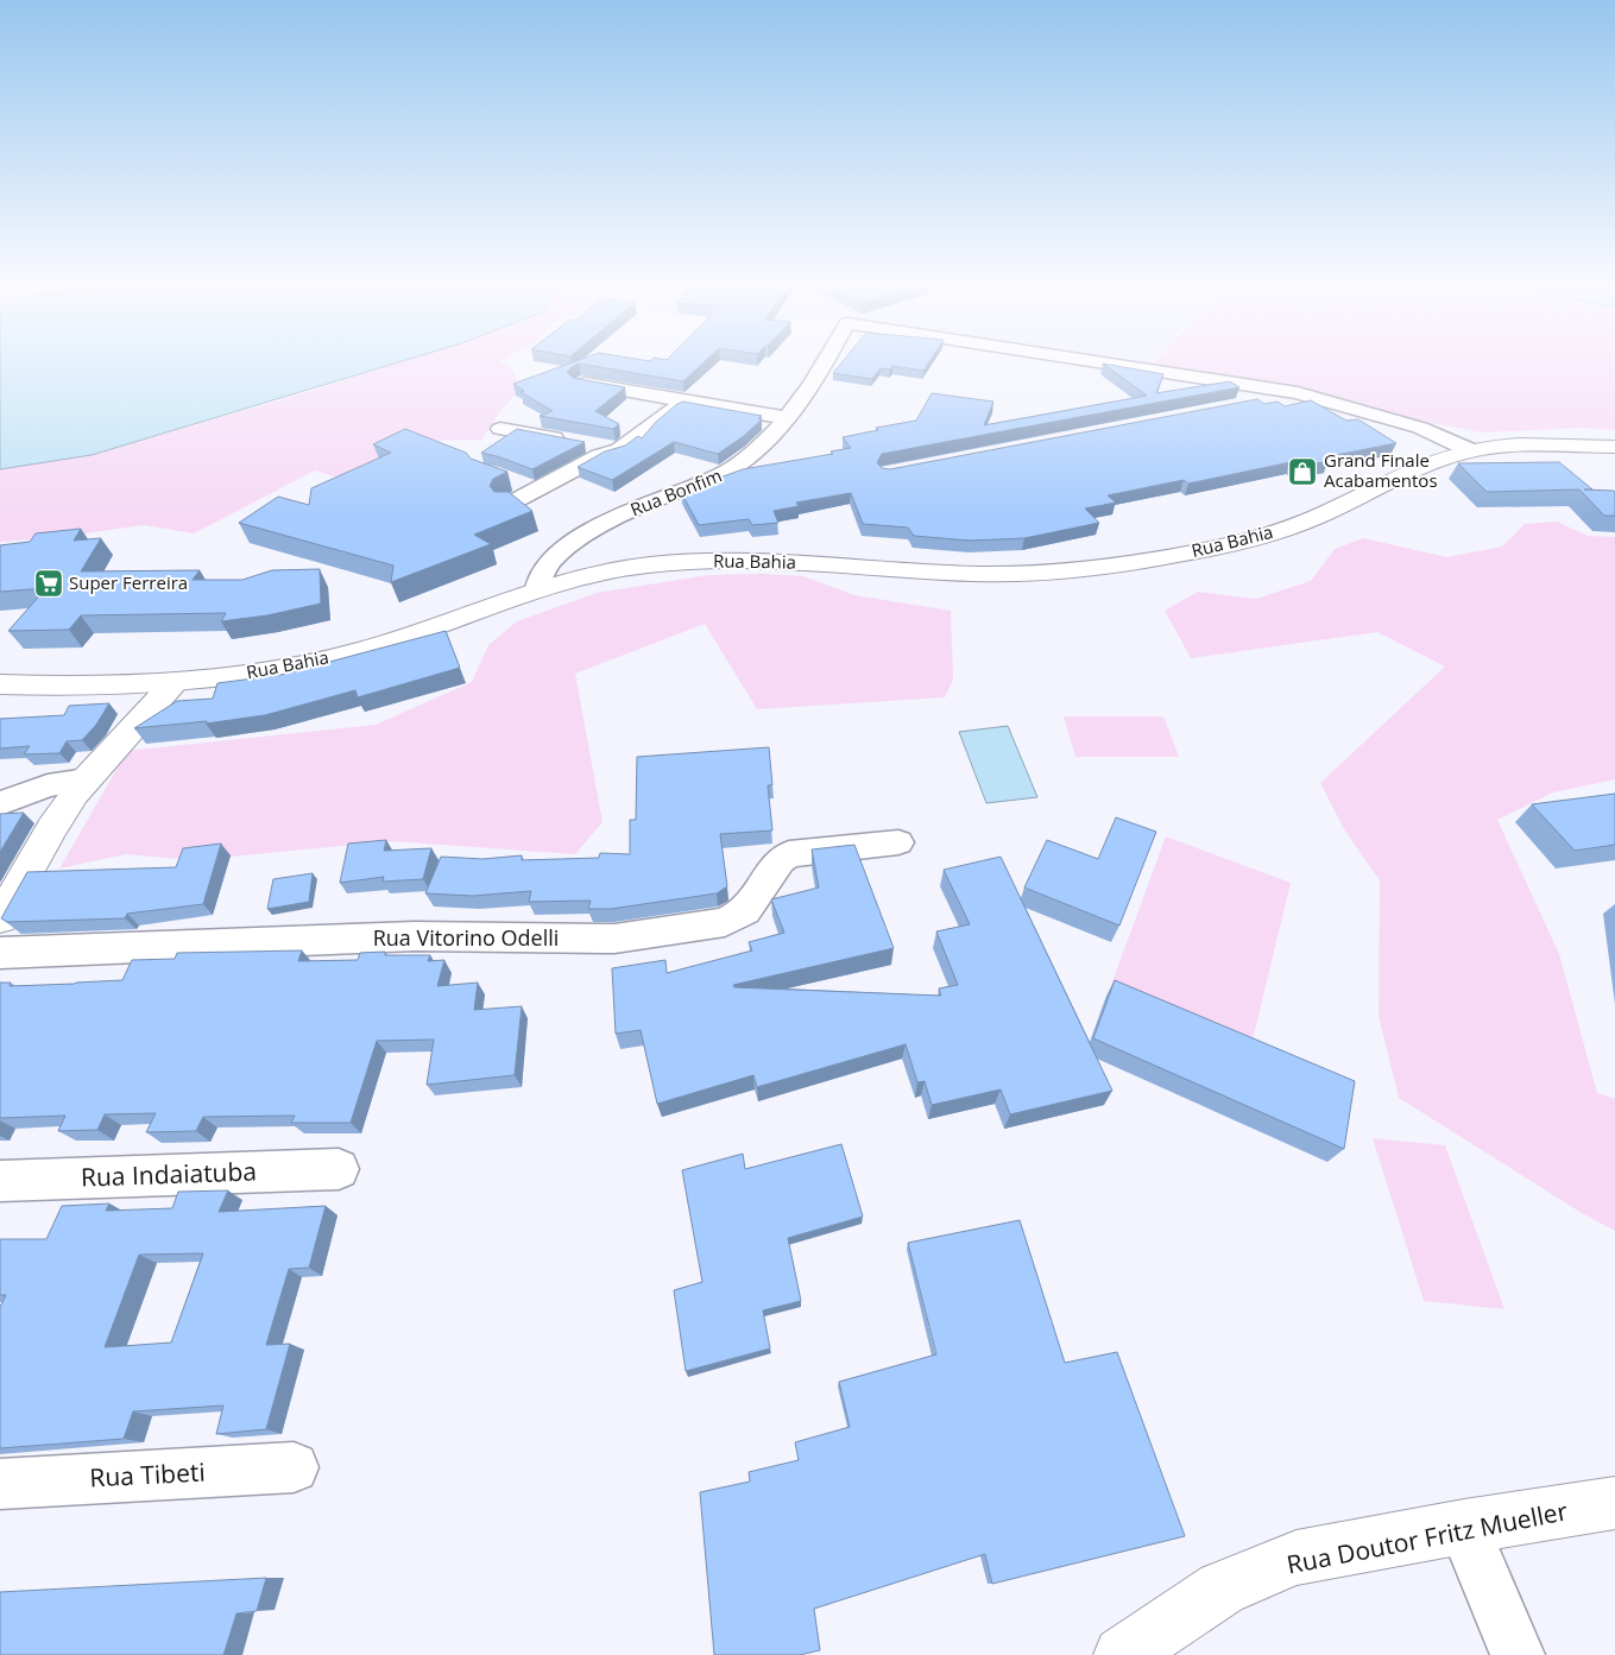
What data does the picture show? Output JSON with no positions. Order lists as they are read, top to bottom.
{
  "streets": {
    "main road": ["Rua Bahia", "Rua Doutor Fritz Mueller"],
    "street": [
      "Rua Bonfim",
      "Rua Vitorino Odelli",
      "Rua Indaiatuba",
      "Rua Tibeti"
    ]
  },
  "crossings": [
    ["Rua Bonfim", "Rua Bahia"]
  ],
  "places": {
    "shop": ["Grand Finale Acabamentos"],
    "supermarket": ["Super Ferreira"]
  }
}
